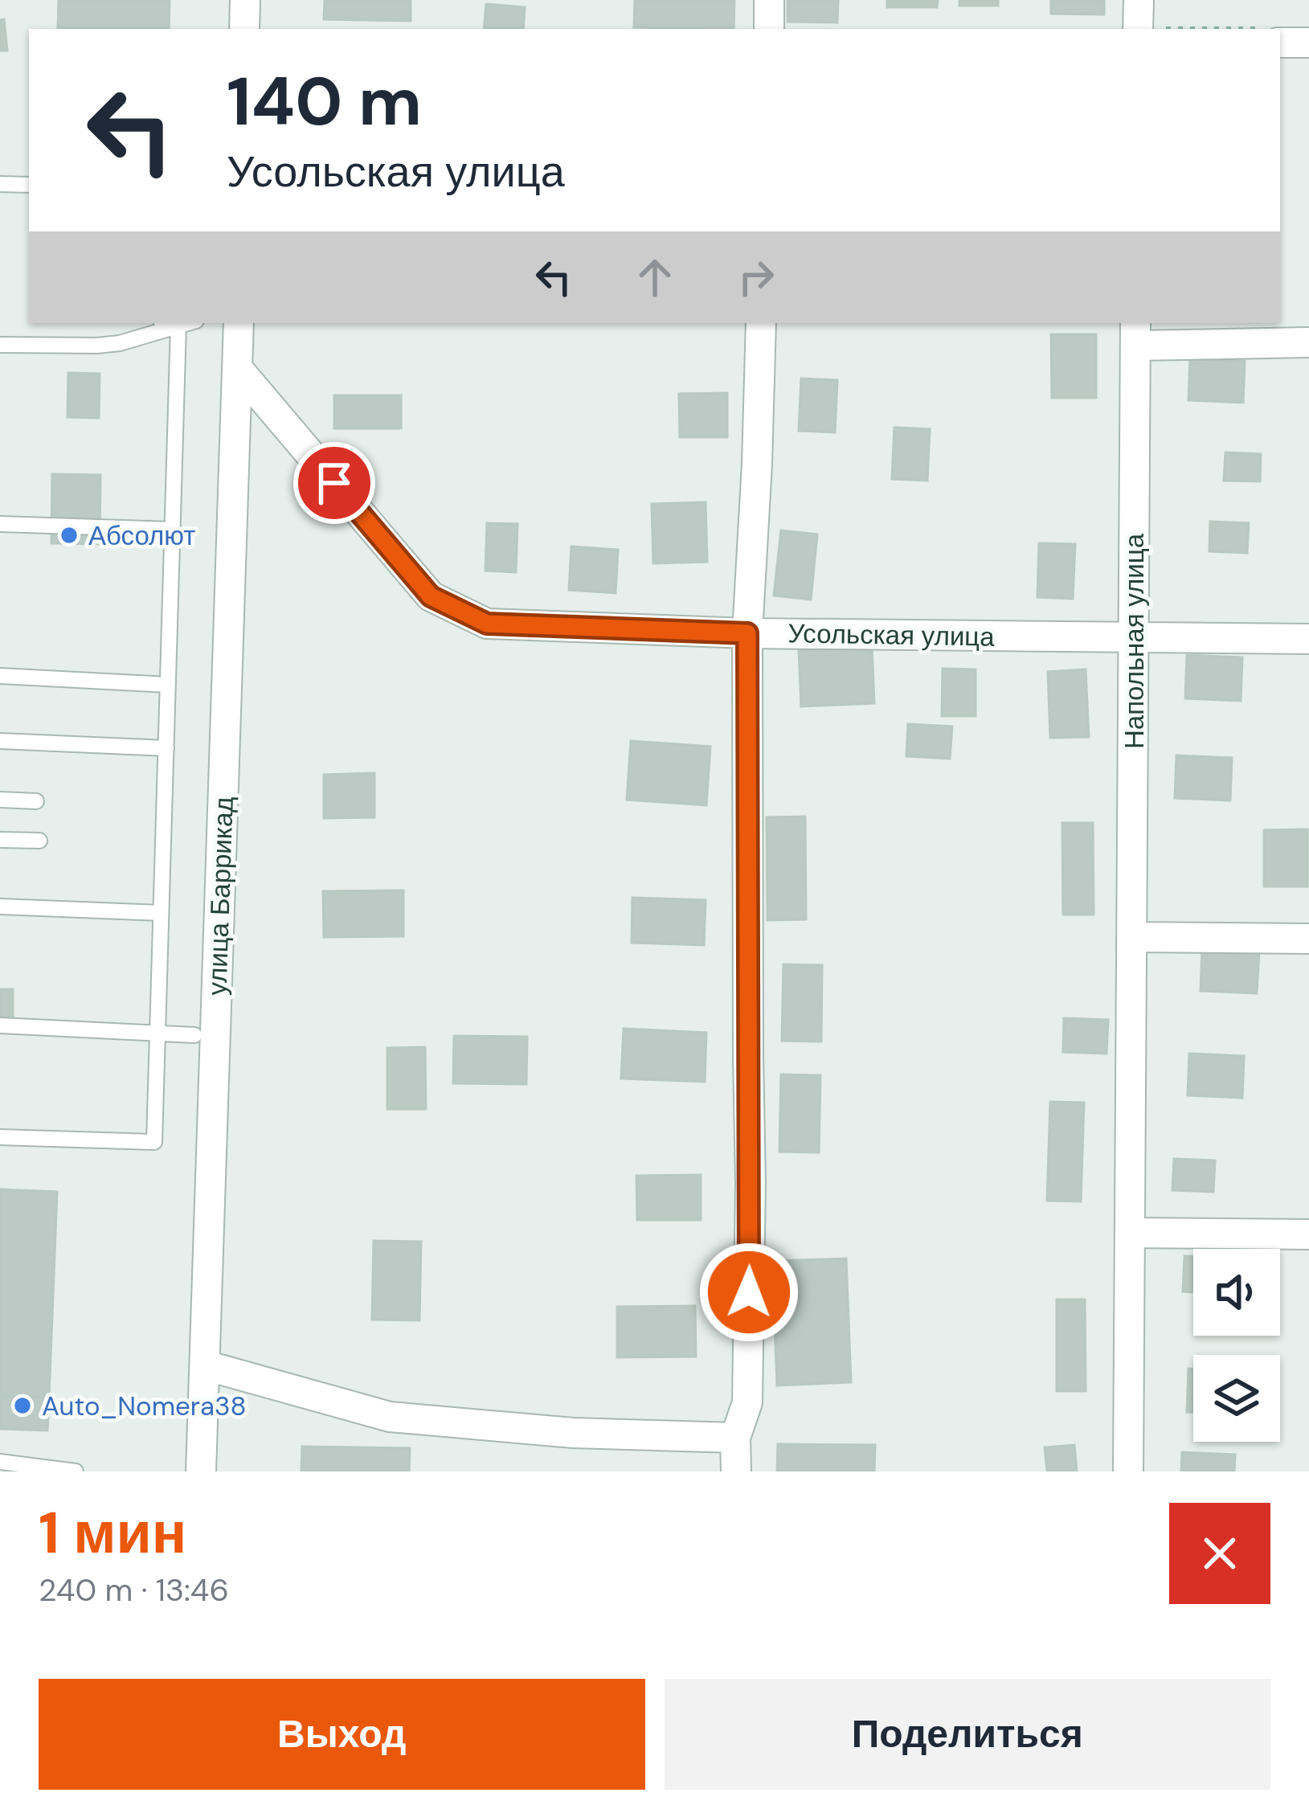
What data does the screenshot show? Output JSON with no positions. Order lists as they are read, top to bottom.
{
  "streets": {
    "street": ["Усольская улица", "Напольная улица", "улица Баррикад"]
  },
  "crossings": [
    ["Усольская улица", "Напольная улица"],
    ["Усольская улица", "улица Баррикад"]
  ],
  "places": ["Абсолют", "Auto_Nomera38"],
  "page": {
    "turn": ["140 m", "Усольская улица"],
    "heading": ["1 мин", "240 m · 13:46"],
    "buttons": ["Выход", "Поделиться"]
  }
}
